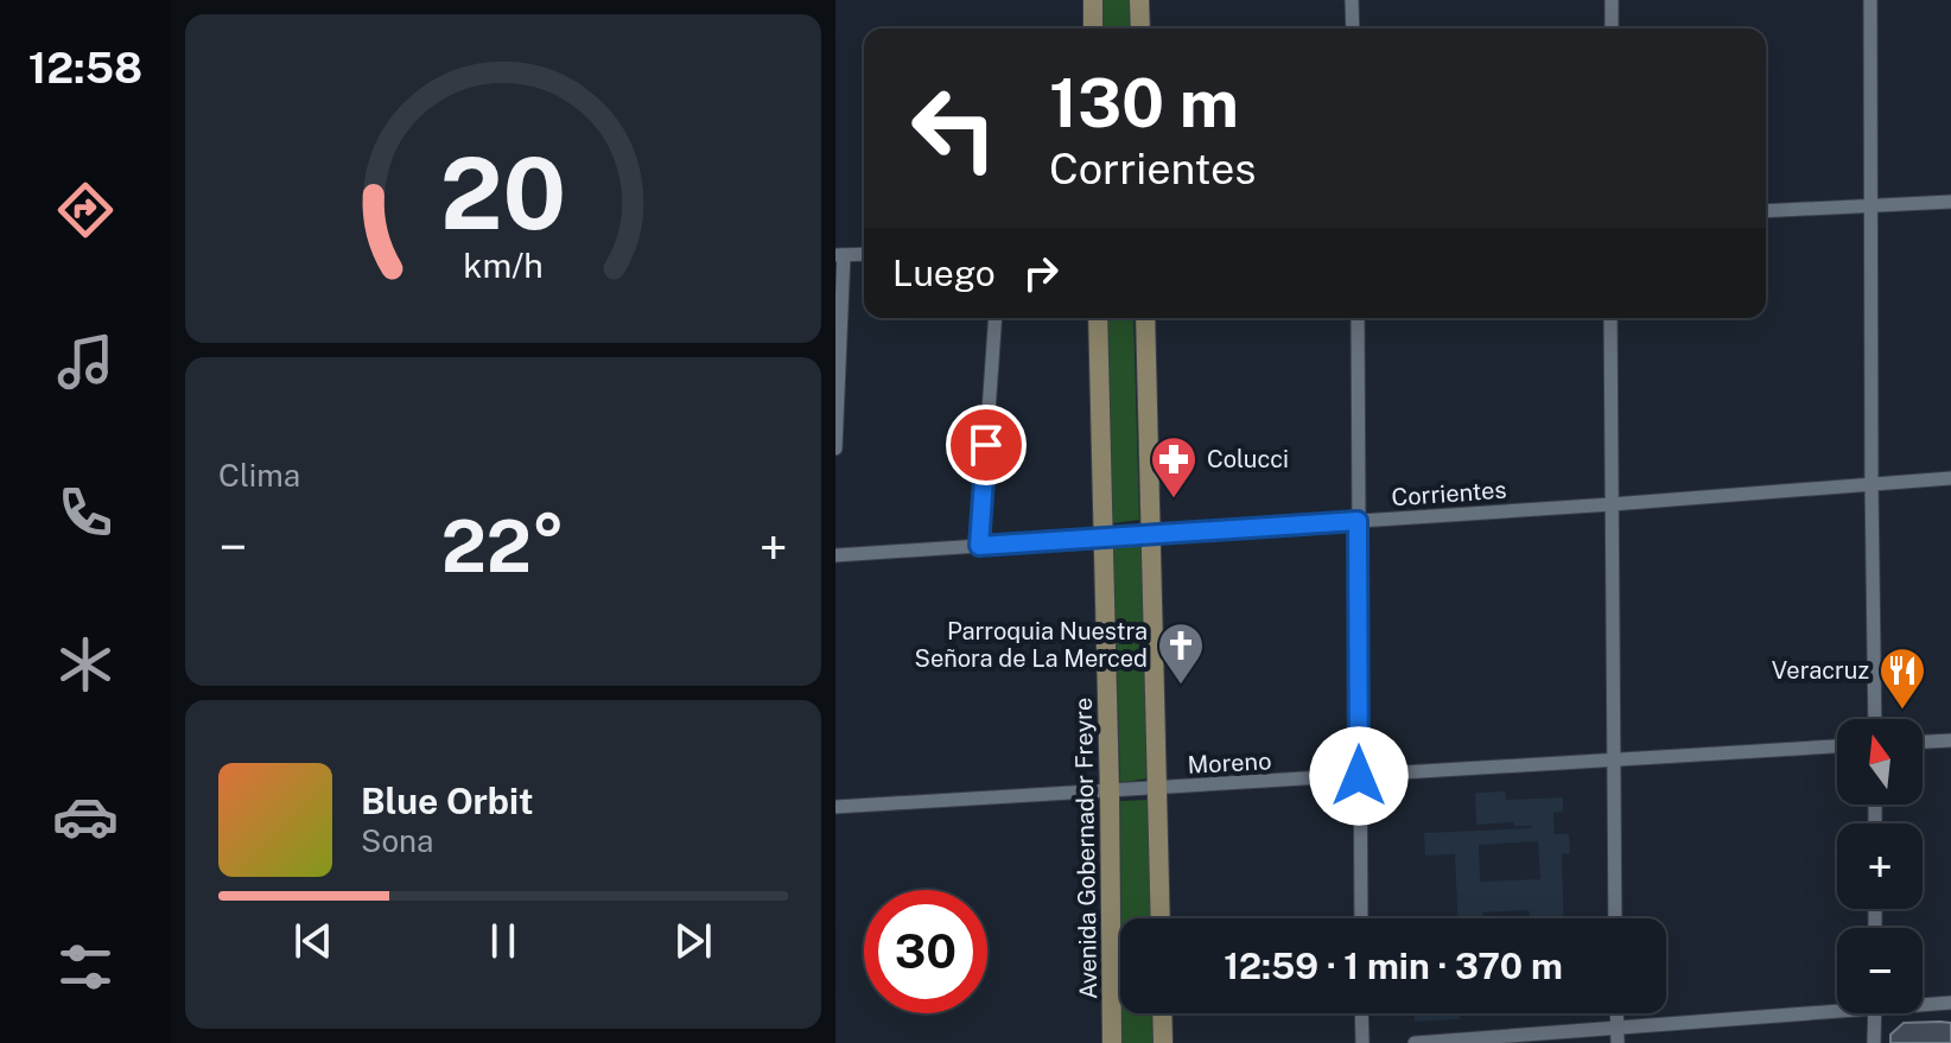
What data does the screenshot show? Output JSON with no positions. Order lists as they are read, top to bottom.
{
  "streets": {
    "main road": ["Avenida Gobernador Freyre"],
    "street": ["Corrientes", "Moreno"]
  },
  "crossings": [
    ["Corrientes", "Avenida Gobernador Freyre"],
    ["Moreno", "Avenida Gobernador Freyre"]
  ],
  "places": {
    "pharmacy": ["Colucci"],
    "church": ["Parroquia Nuestra Señora de La Merced"],
    "restaurant": ["Veracruz"]
  },
  "north": "top",
  "page": {
    "tabs": "12:58",
    "turn": ["130 m", "Corrientes"],
    "then": "Luego",
    "tile": "Clima",
    "heat": ["−", "22°", "+"],
    "map_buttons": ["+", "−"],
    "song": ["Blue Orbit", "Sona"],
    "limit": "30",
    "trip": "12:59 · 1 min · 370 m",
    "gauge": ["20", "km/h"]
  }
}
